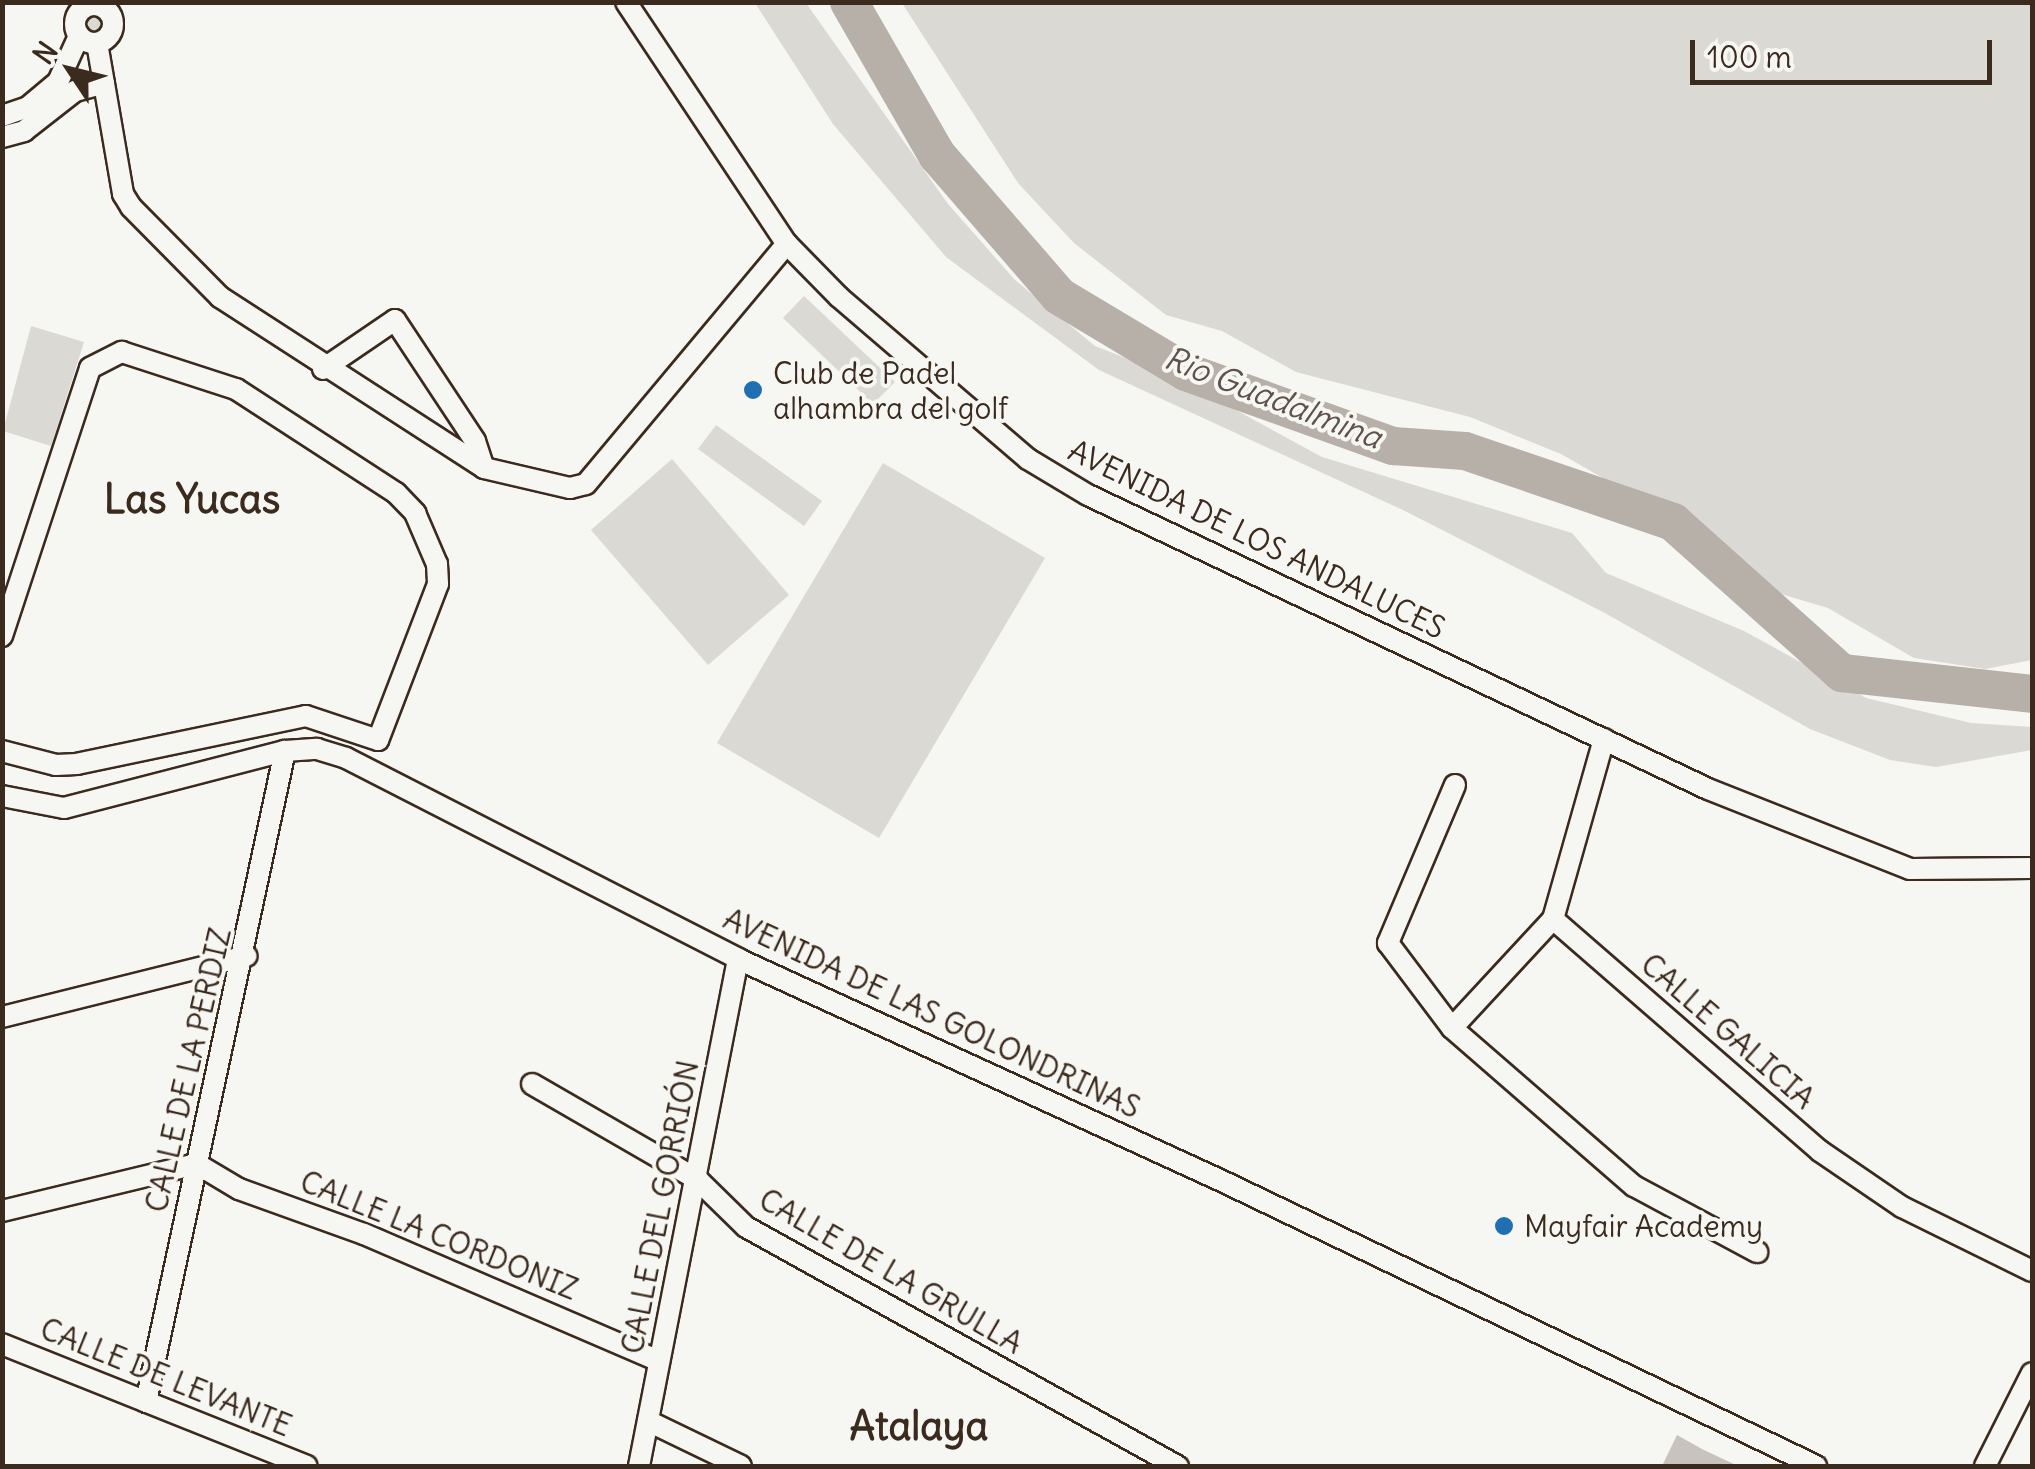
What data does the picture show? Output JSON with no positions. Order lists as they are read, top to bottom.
{
  "streets": {
    "street": [
      "AVENIDA DE LOS ANDALUCES",
      "AVENIDA DE LAS GOLONDRINAS",
      "CALLE GALICIA",
      "CALLE DE LA PERDIZ",
      "CALLE DEL GORRIÓN",
      "CALLE LA CORDONIZ",
      "CALLE DE LA GRULLA",
      "CALLE DE LEVANTE"
    ]
  },
  "crossings": [
    ["AVENIDA DE LAS GOLONDRINAS", "CALLE DE LA PERDIZ"],
    ["AVENIDA DE LAS GOLONDRINAS", "CALLE DEL GORRIÓN"],
    ["CALLE DE LA PERDIZ", "CALLE LA CORDONIZ"],
    ["CALLE DE LA PERDIZ", "CALLE DE LEVANTE"],
    ["CALLE DEL GORRIÓN", "CALLE LA CORDONIZ"],
    ["CALLE DEL GORRIÓN", "CALLE DE LA GRULLA"]
  ],
  "districts": ["Las Yucas", "Atalaya"],
  "water": ["Rio Guadalmina"],
  "places": ["Club de Padel alhambra del golf", "Mayfair Academy"],
  "scale_bar": "100 m",
  "north": "top left"
}
